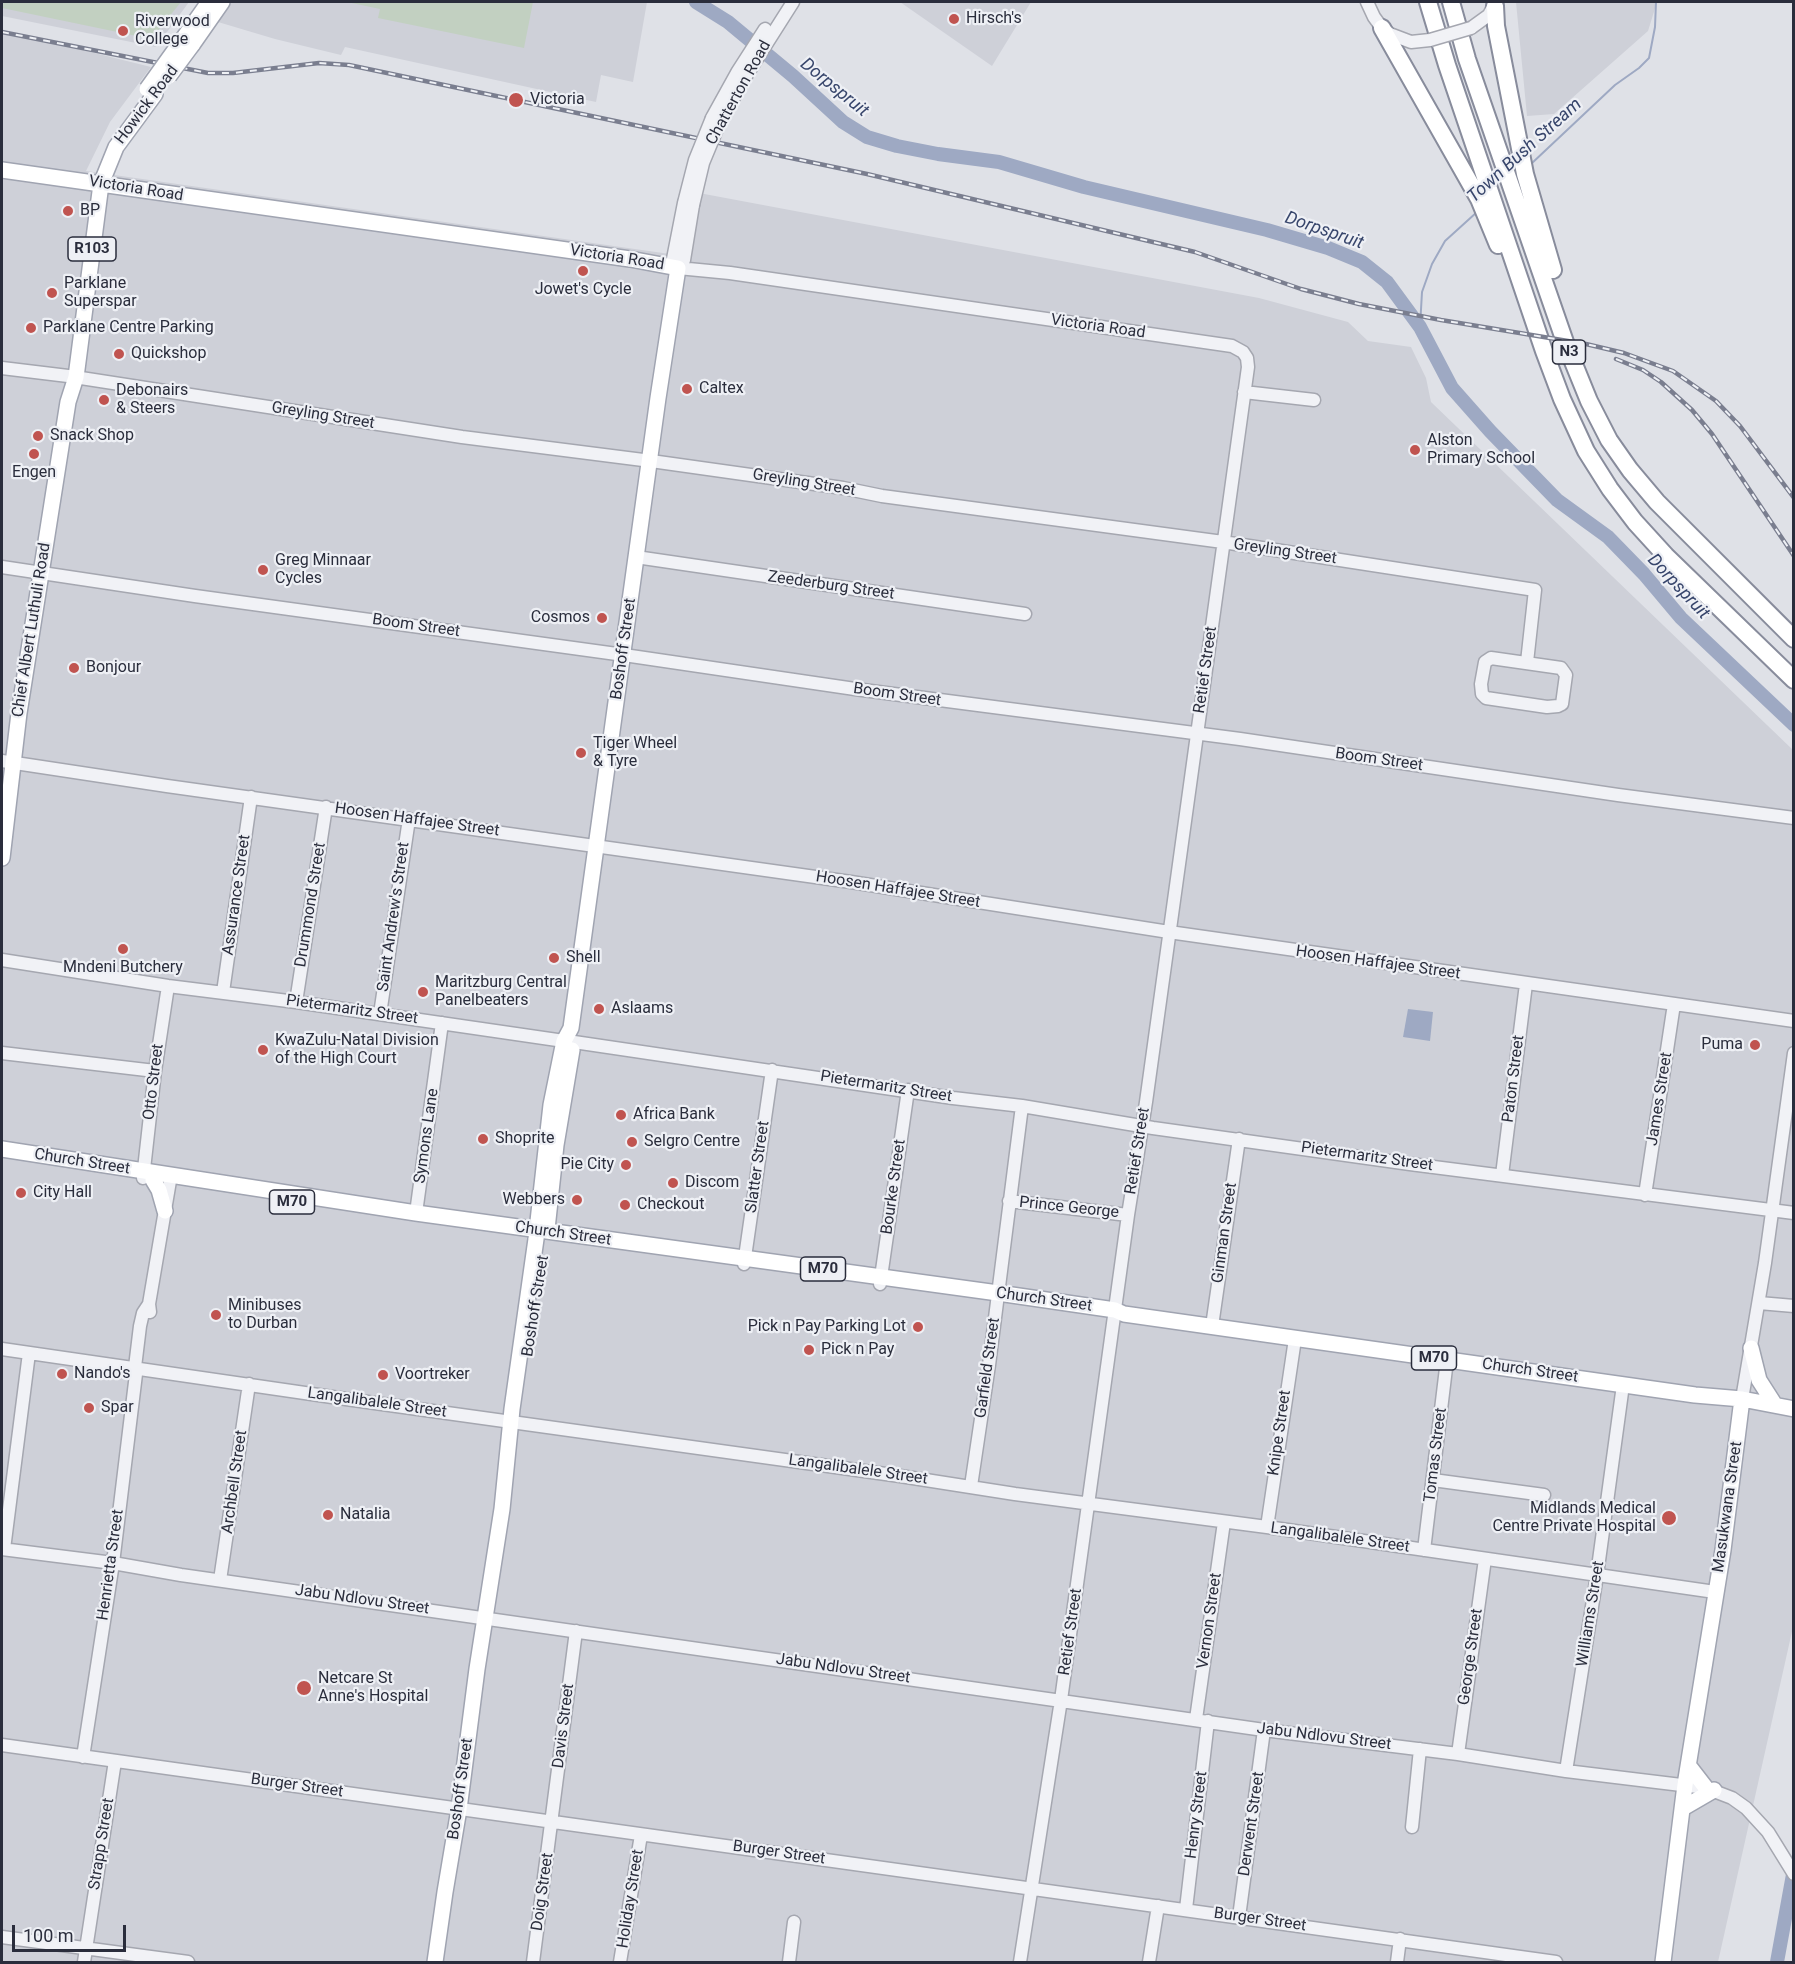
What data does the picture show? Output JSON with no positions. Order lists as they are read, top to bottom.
{
  "streets": {
    "highway": ["N3"],
    "main road": [
      "Howick Road",
      "Victoria Road",
      "R103",
      "Chief Albert Luthuli Road",
      "Boshoff Street",
      "Church Street",
      "M70",
      "Masukwana Street"
    ],
    "street": [
      "Chatterton Road",
      "Greyling Street",
      "Zeederburg Street",
      "Boom Street",
      "Retief Street",
      "Hoosen Haffajee Street",
      "Assurance Street",
      "Drummond Street",
      "Saint Andrew's Street",
      "Pietermaritz Street",
      "Paton Street",
      "Otto Street",
      "James Street",
      "Symons Lane",
      "Slatter Street",
      "Bourke Street",
      "Prince George",
      "Ginman Street",
      "Garfield Street",
      "Langalibalele Street",
      "Knipe Street",
      "Tomas Street",
      "Archbell Street",
      "Henrietta Street",
      "Jabu Ndlovu Street",
      "Williams Street",
      "Vernon Street",
      "George Street",
      "Davis Street",
      "Burger Street",
      "Henry Street",
      "Derwent Street",
      "Strapp Street",
      "Doig Street",
      "Holiday Street"
    ]
  },
  "crossings": [
    ["Chatterton Road", "Victoria Road"],
    ["Chatterton Road", "Boshoff Street"],
    ["Howick Road", "Victoria Road"],
    ["Howick Road", "Chief Albert Luthuli Road"],
    ["Victoria Road", "Chief Albert Luthuli Road"],
    ["Victoria Road", "Boshoff Street"],
    ["Victoria Road", "Retief Street"],
    ["Greyling Street", "Chief Albert Luthuli Road"],
    ["Greyling Street", "Boshoff Street"],
    ["Greyling Street", "Retief Street"],
    ["Zeederburg Street", "Boshoff Street"],
    ["Boom Street", "Chief Albert Luthuli Road"],
    ["Boom Street", "Boshoff Street"],
    ["Boom Street", "Retief Street"],
    ["Chief Albert Luthuli Road", "Hoosen Haffajee Street"],
    ["Boshoff Street", "Hoosen Haffajee Street"],
    ["Boshoff Street", "Pietermaritz Street"],
    ["Boshoff Street", "Church Street"],
    ["Boshoff Street", "Langalibalele Street"],
    ["Boshoff Street", "Jabu Ndlovu Street"],
    ["Boshoff Street", "Burger Street"],
    ["Retief Street", "Hoosen Haffajee Street"],
    ["Retief Street", "Pietermaritz Street"],
    ["Retief Street", "Church Street"],
    ["Retief Street", "Prince George"],
    ["Retief Street", "Langalibalele Street"],
    ["Retief Street", "Jabu Ndlovu Street"],
    ["Retief Street", "Burger Street"],
    ["Hoosen Haffajee Street", "Assurance Street"],
    ["Hoosen Haffajee Street", "Drummond Street"],
    ["Hoosen Haffajee Street", "Saint Andrew's Street"],
    ["Hoosen Haffajee Street", "Paton Street"],
    ["Hoosen Haffajee Street", "James Street"],
    ["Assurance Street", "Pietermaritz Street"],
    ["Drummond Street", "Pietermaritz Street"],
    ["Saint Andrew's Street", "Pietermaritz Street"],
    ["Pietermaritz Street", "Paton Street"],
    ["Pietermaritz Street", "Otto Street"],
    ["Pietermaritz Street", "James Street"],
    ["Pietermaritz Street", "Symons Lane"],
    ["Pietermaritz Street", "Slatter Street"],
    ["Pietermaritz Street", "Bourke Street"],
    ["Pietermaritz Street", "Ginman Street"],
    ["Pietermaritz Street", "Garfield Street"],
    ["Pietermaritz Street", "Masukwana Street"],
    ["Otto Street", "Church Street"],
    ["Symons Lane", "Church Street"],
    ["Church Street", "Slatter Street"],
    ["Church Street", "Bourke Street"],
    ["Church Street", "Ginman Street"],
    ["Church Street", "Garfield Street"],
    ["Church Street", "Knipe Street"],
    ["Church Street", "Tomas Street"],
    ["Church Street", "Masukwana Street"],
    ["Church Street", "Henrietta Street"],
    ["Church Street", "Williams Street"],
    ["Prince George", "Garfield Street"],
    ["Garfield Street", "Langalibalele Street"],
    ["Langalibalele Street", "Knipe Street"],
    ["Langalibalele Street", "Tomas Street"],
    ["Langalibalele Street", "Archbell Street"],
    ["Langalibalele Street", "Masukwana Street"],
    ["Langalibalele Street", "Henrietta Street"],
    ["Langalibalele Street", "Williams Street"],
    ["Langalibalele Street", "Vernon Street"],
    ["Langalibalele Street", "George Street"],
    ["Archbell Street", "Jabu Ndlovu Street"],
    ["Masukwana Street", "Jabu Ndlovu Street"],
    ["Henrietta Street", "Jabu Ndlovu Street"],
    ["Henrietta Street", "Burger Street"],
    ["Jabu Ndlovu Street", "Williams Street"],
    ["Jabu Ndlovu Street", "Vernon Street"],
    ["Jabu Ndlovu Street", "George Street"],
    ["Jabu Ndlovu Street", "Davis Street"],
    ["Jabu Ndlovu Street", "Henry Street"],
    ["Jabu Ndlovu Street", "Derwent Street"],
    ["Vernon Street", "Henry Street"],
    ["Davis Street", "Burger Street"],
    ["Davis Street", "Doig Street"],
    ["Burger Street", "Henry Street"],
    ["Burger Street", "Derwent Street"],
    ["Burger Street", "Strapp Street"],
    ["Burger Street", "Doig Street"],
    ["Burger Street", "Holiday Street"]
  ],
  "water": ["Dorpspruit", "Town Bush Stream"],
  "places": [
    "Hirsch's",
    "Riverwood College",
    "Victoria",
    "BP",
    "Jowet's Cycle",
    "Parklane Superspar",
    "Parklane Centre Parking",
    "Quickshop",
    "Caltex",
    "Debonairs & Steers",
    "Snack Shop",
    "Alston Primary School",
    "Engen",
    "Greg Minnaar Cycles",
    "Cosmos",
    "Bonjour",
    "Tiger Wheel & Tyre",
    "Mndeni Butchery",
    "Shell",
    "Maritzburg Central Panelbeaters",
    "Aslaams",
    "Puma",
    "KwaZulu-Natal Division of the High Court",
    "Africa Bank",
    "Shoprite",
    "Selgro Centre",
    "Pie City",
    "Discom",
    "City Hall",
    "Webbers",
    "Checkout",
    "Minibuses to Durban",
    "Pick n Pay Parking Lot",
    "Pick n Pay",
    "Nando's",
    "Voortreker",
    "Spar",
    "Natalia",
    "Midlands Medical Centre Private Hospital",
    "Netcare St Anne's Hospital"
  ],
  "scale_bar": "100 m"
}
